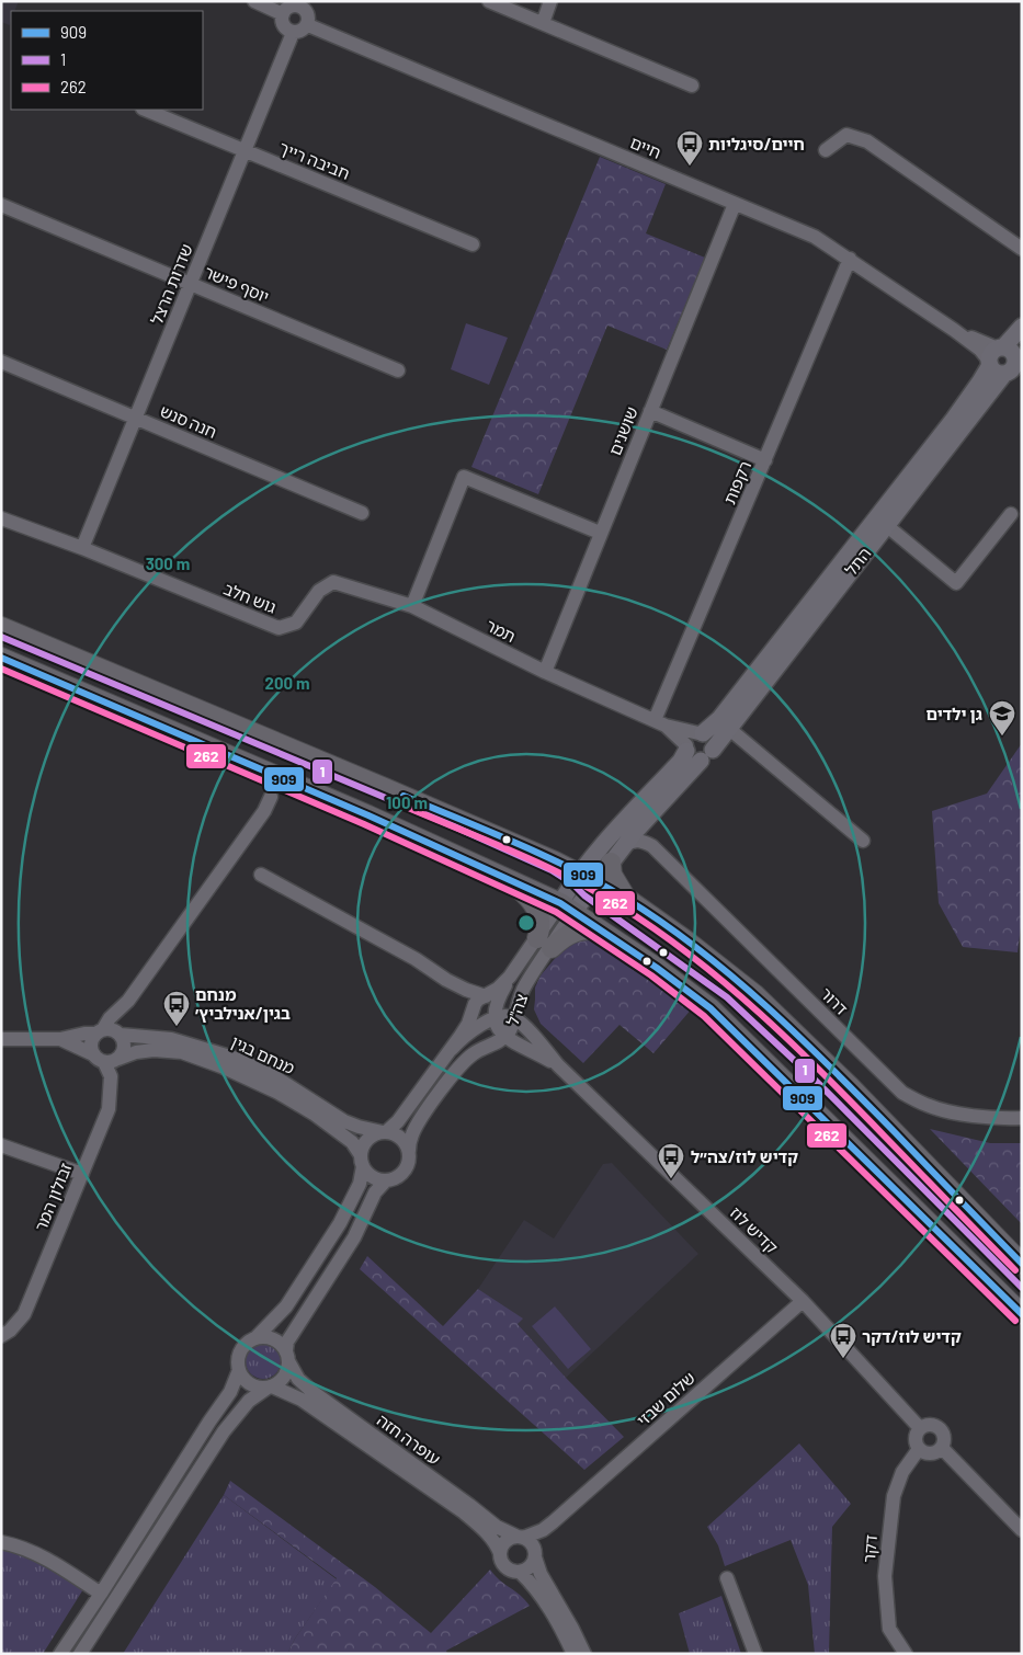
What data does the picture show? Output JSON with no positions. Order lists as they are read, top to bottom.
{
  "streets": {
    "main road": ["התל", "צה\"ל"],
    "street": [
      "חיים",
      "חביבה רייך",
      "שדרות הרצל",
      "יוסף פישר",
      "חנה סנש",
      "שושנים",
      "רקפות",
      "גוש חלב",
      "תמר",
      "דרור",
      "מנחם בגין",
      "זבולון המר",
      "קדיש לוז",
      "שלום שבזי",
      "עופרה חזה",
      "דקר"
    ]
  },
  "crossings": [
    ["חיים", "שדרות הרצל"],
    ["חיים", "שושנים"],
    ["חיים", "רקפות"],
    ["חיים", "התל"],
    ["חביבה רייך", "שדרות הרצל"],
    ["שדרות הרצל", "יוסף פישר"],
    ["שדרות הרצל", "חנה סנש"],
    ["שדרות הרצל", "גוש חלב"],
    ["שושנים", "תמר"],
    ["רקפות", "תמר"],
    ["התל", "תמר"],
    ["התל", "צה\"ל"],
    ["גוש חלב", "תמר"],
    ["צה\"ל", "מנחם בגין"],
    ["צה\"ל", "קדיש לוז"],
    ["מנחם בגין", "זבולון המר"],
    ["קדיש לוז", "שלום שבזי"],
    ["קדיש לוז", "דקר"],
    ["שלום שבזי", "עופרה חזה"]
  ],
  "places": {
    "bus stop": [
      "חיים/סיגליות",
      "מנחם בגין/אנילביץ׳",
      "קדיש לוז/צה״ל",
      "קדיש לוז/דקר"
    ],
    "school or university": ["גן ילדים"]
  },
  "lines": ["transit line 1", "transit line 909", "transit line 262"],
  "legend": ["909", "1", "262"],
  "rings": ["300 m", "200 m", "100 m"]
}
